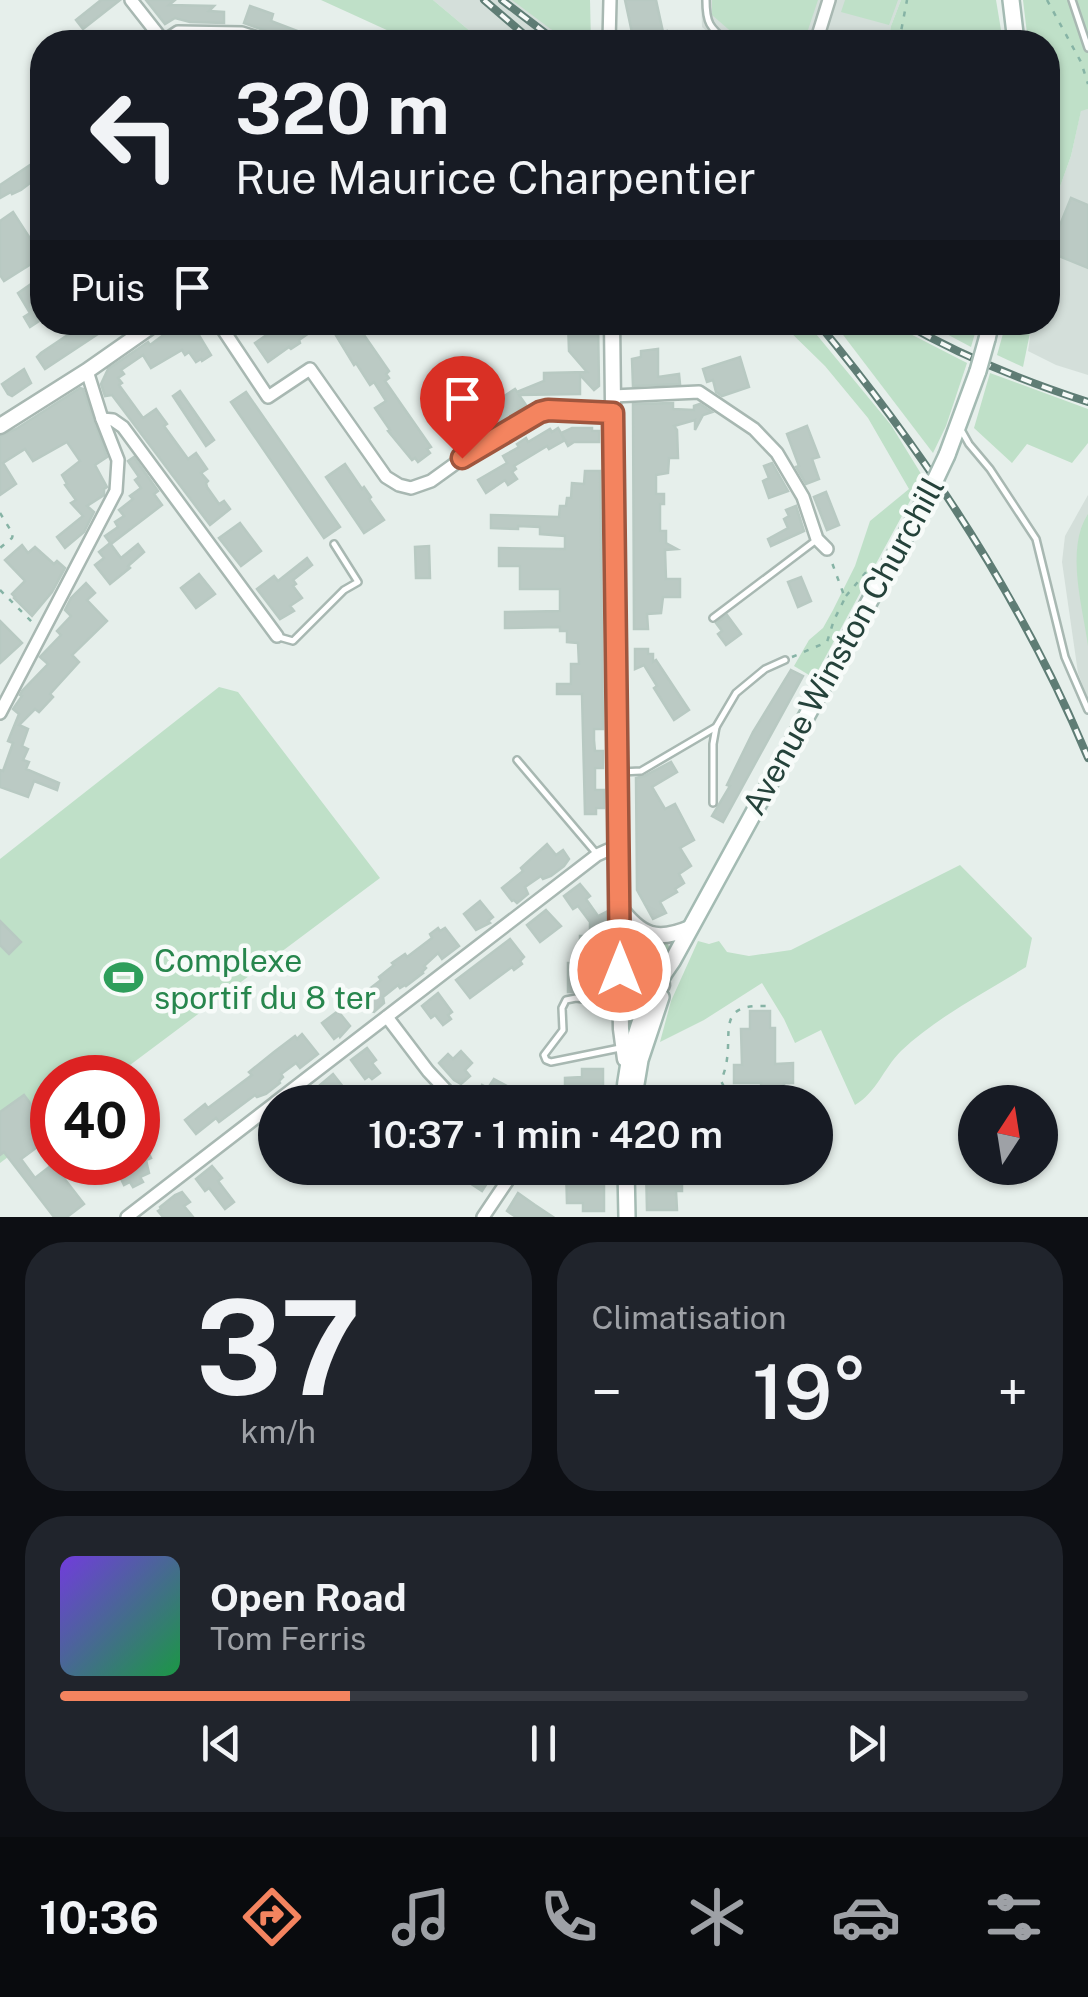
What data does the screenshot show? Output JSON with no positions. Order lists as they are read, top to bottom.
{
  "streets": {
    "main road": ["Avenue Winston Churchill"]
  },
  "places": {
    "sports": ["Complexe sportif du 8 ter"]
  },
  "north": "top",
  "page": {
    "turn": ["320 m", "Rue Maurice Charpentier"],
    "then": "Puis",
    "limit": "40",
    "trip": "10:37 · 1 min · 420 m",
    "tile": [
      ["37", "km/h"],
      "Climatisation"
    ],
    "heat": ["−", "19°", "+"],
    "song": ["Open Road", "Tom Ferris"],
    "tabs": "10:36"
  }
}
